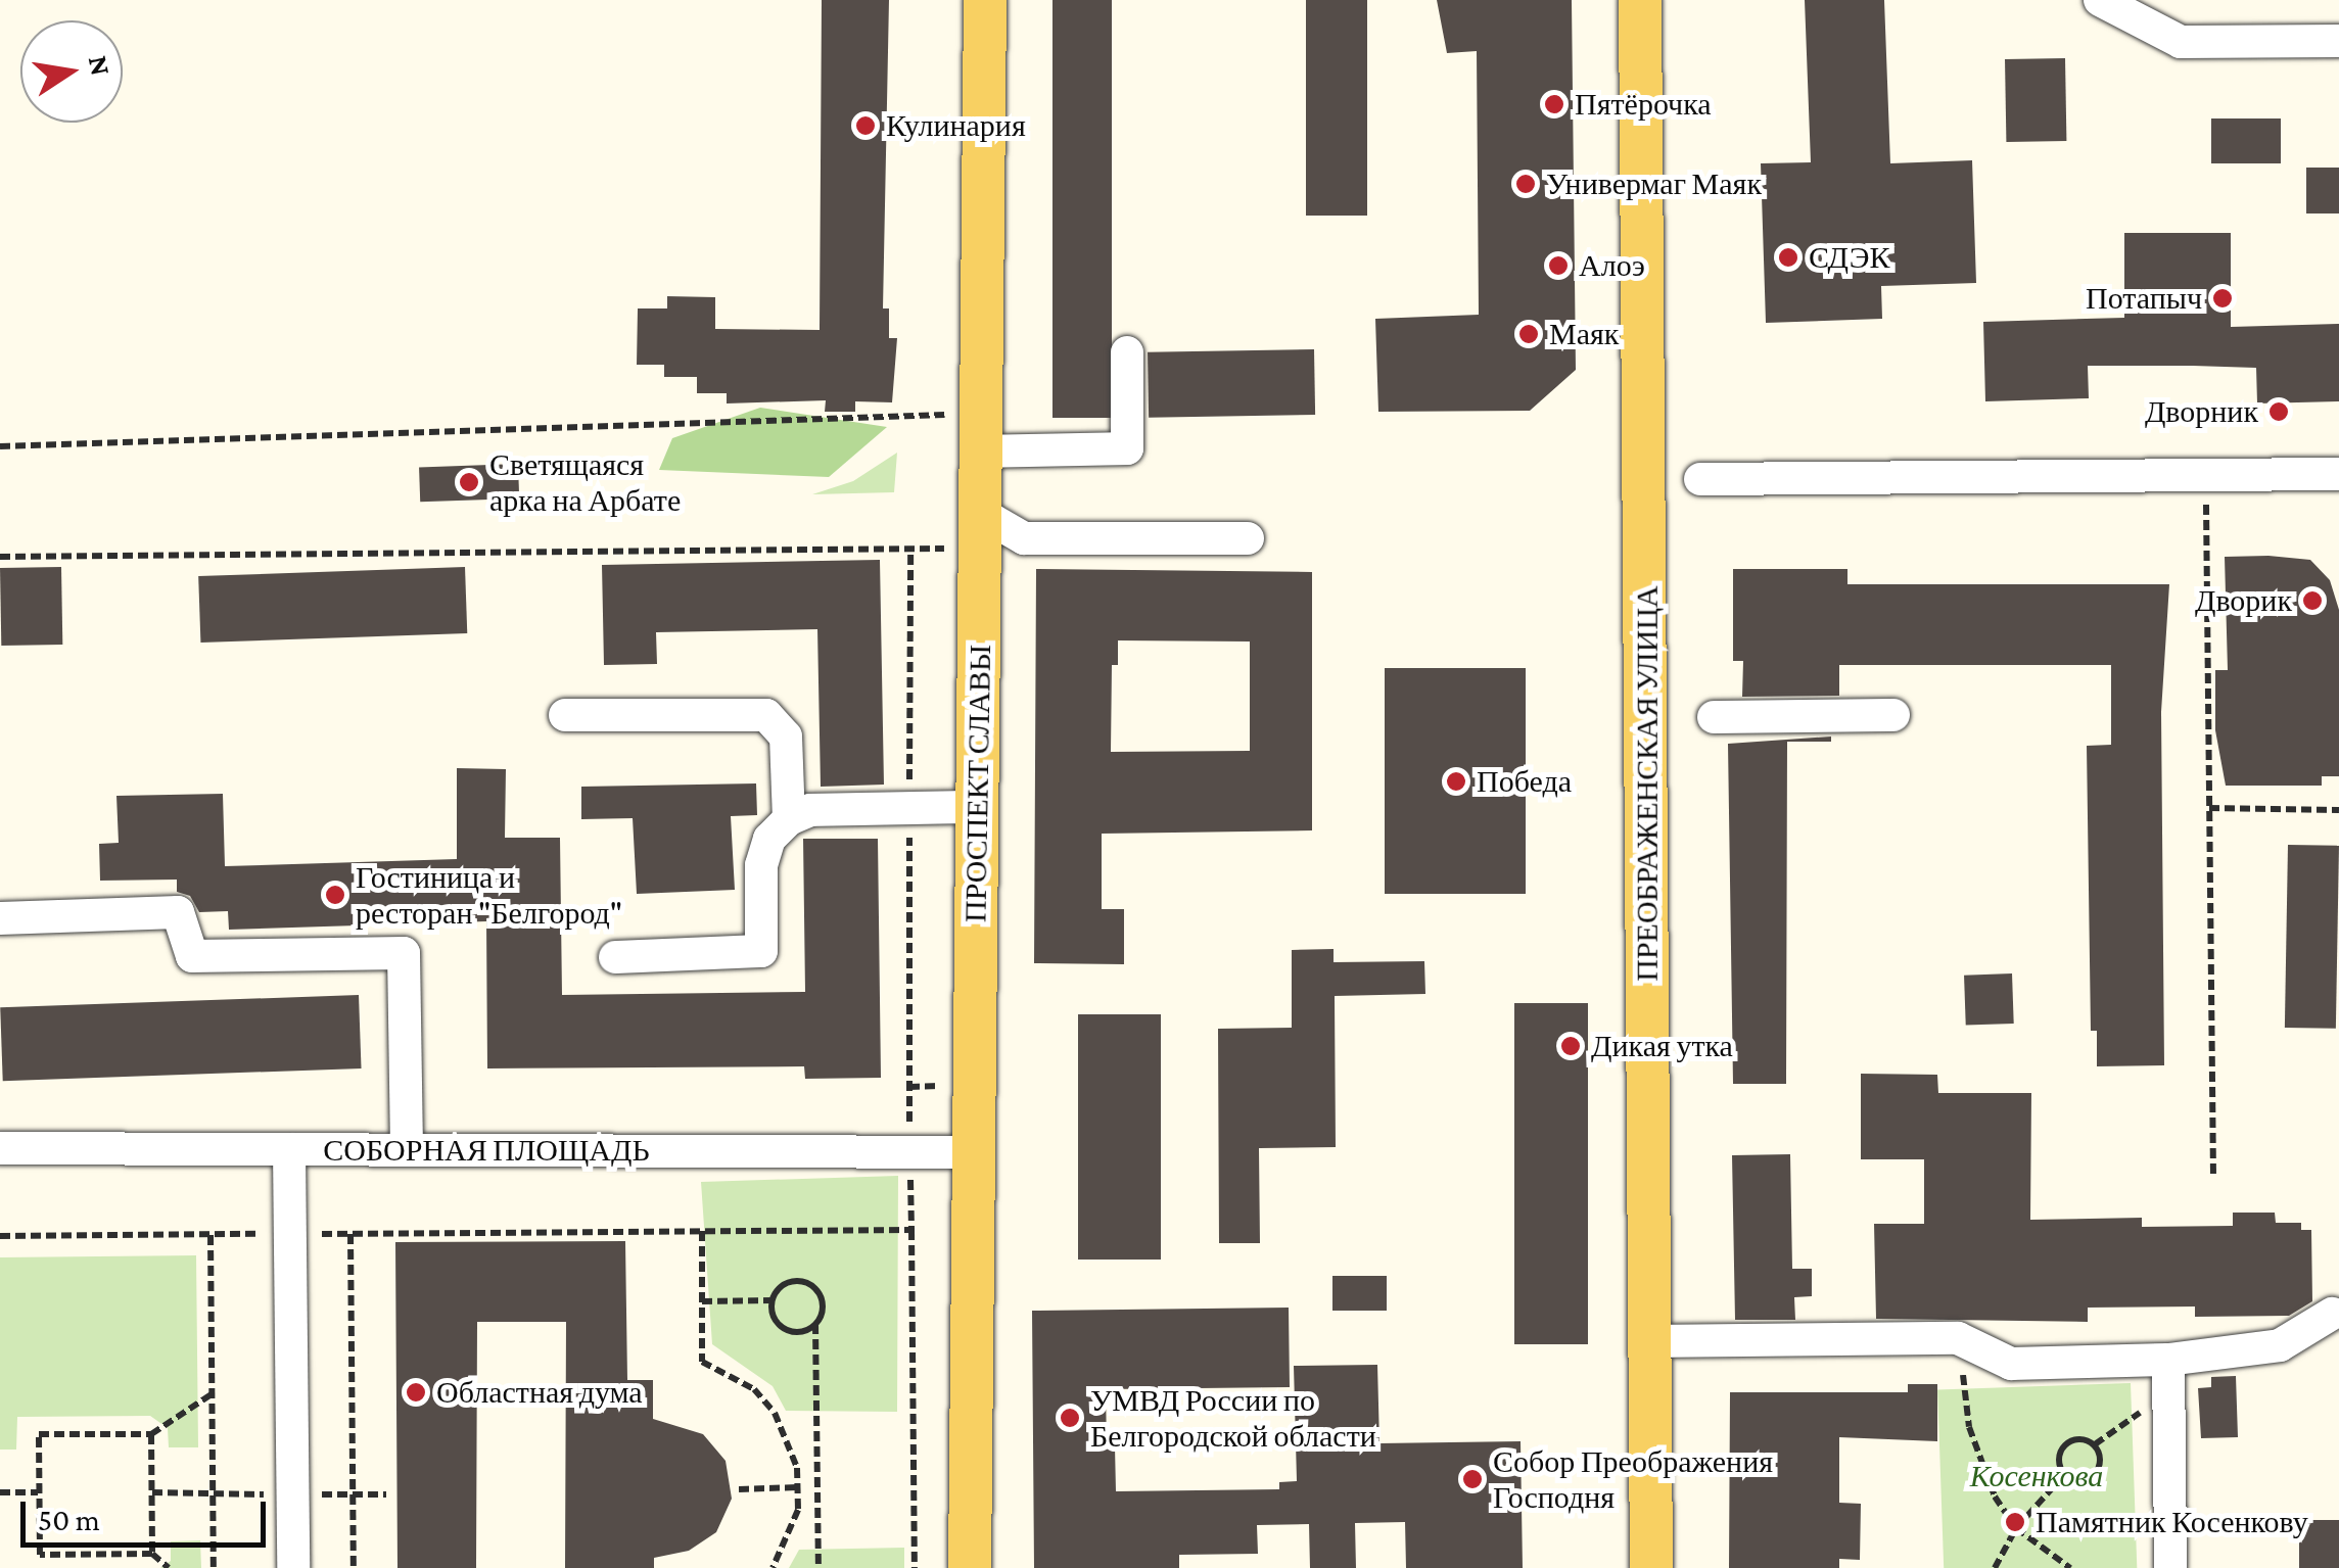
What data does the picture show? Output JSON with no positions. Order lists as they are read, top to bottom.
{
  "streets": {
    "main road": ["ПРОСПЕКТ СЛАВЫ", "ПРЕОБРАЖЕНСКАЯ УЛИЦА"],
    "street": ["СОБОРНАЯ ПЛОЩАДЬ"]
  },
  "crossings": [
    ["ПРОСПЕКТ СЛАВЫ", "СОБОРНАЯ ПЛОЩАДЬ"]
  ],
  "parks": ["Косенкова"],
  "places": [
    "Пятёрочка",
    "Кулинария",
    "Универмаг Маяк",
    "СДЭК",
    "Алоэ",
    "Потапыч",
    "Маяк",
    "Дворник",
    "Светящаяся арка на Арбате",
    "Дворик",
    "Победа",
    "Гостиница и ресторан \"Белгород\"",
    "Дикая утка",
    "Областная дума",
    "УМВД России по Белгородской области",
    "Собор Преображения Господня",
    "Памятник Косенкову"
  ],
  "scale_bar": "50 m",
  "north": "right"
}
